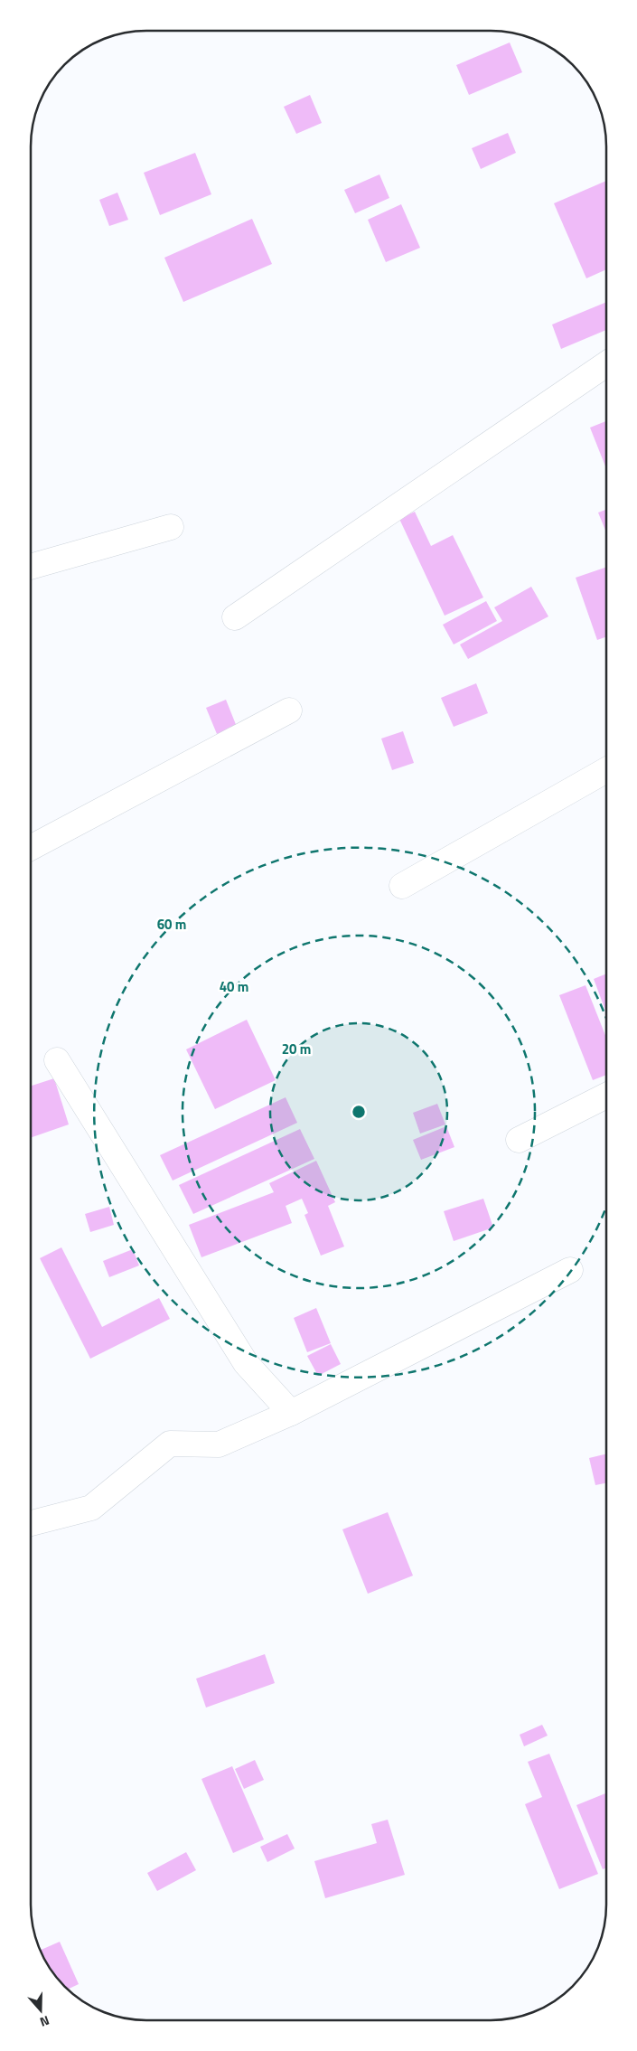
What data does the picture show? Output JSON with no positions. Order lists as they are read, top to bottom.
{
  "north": "bottom",
  "rings": ["60 m", "40 m", "20 m"]
}
